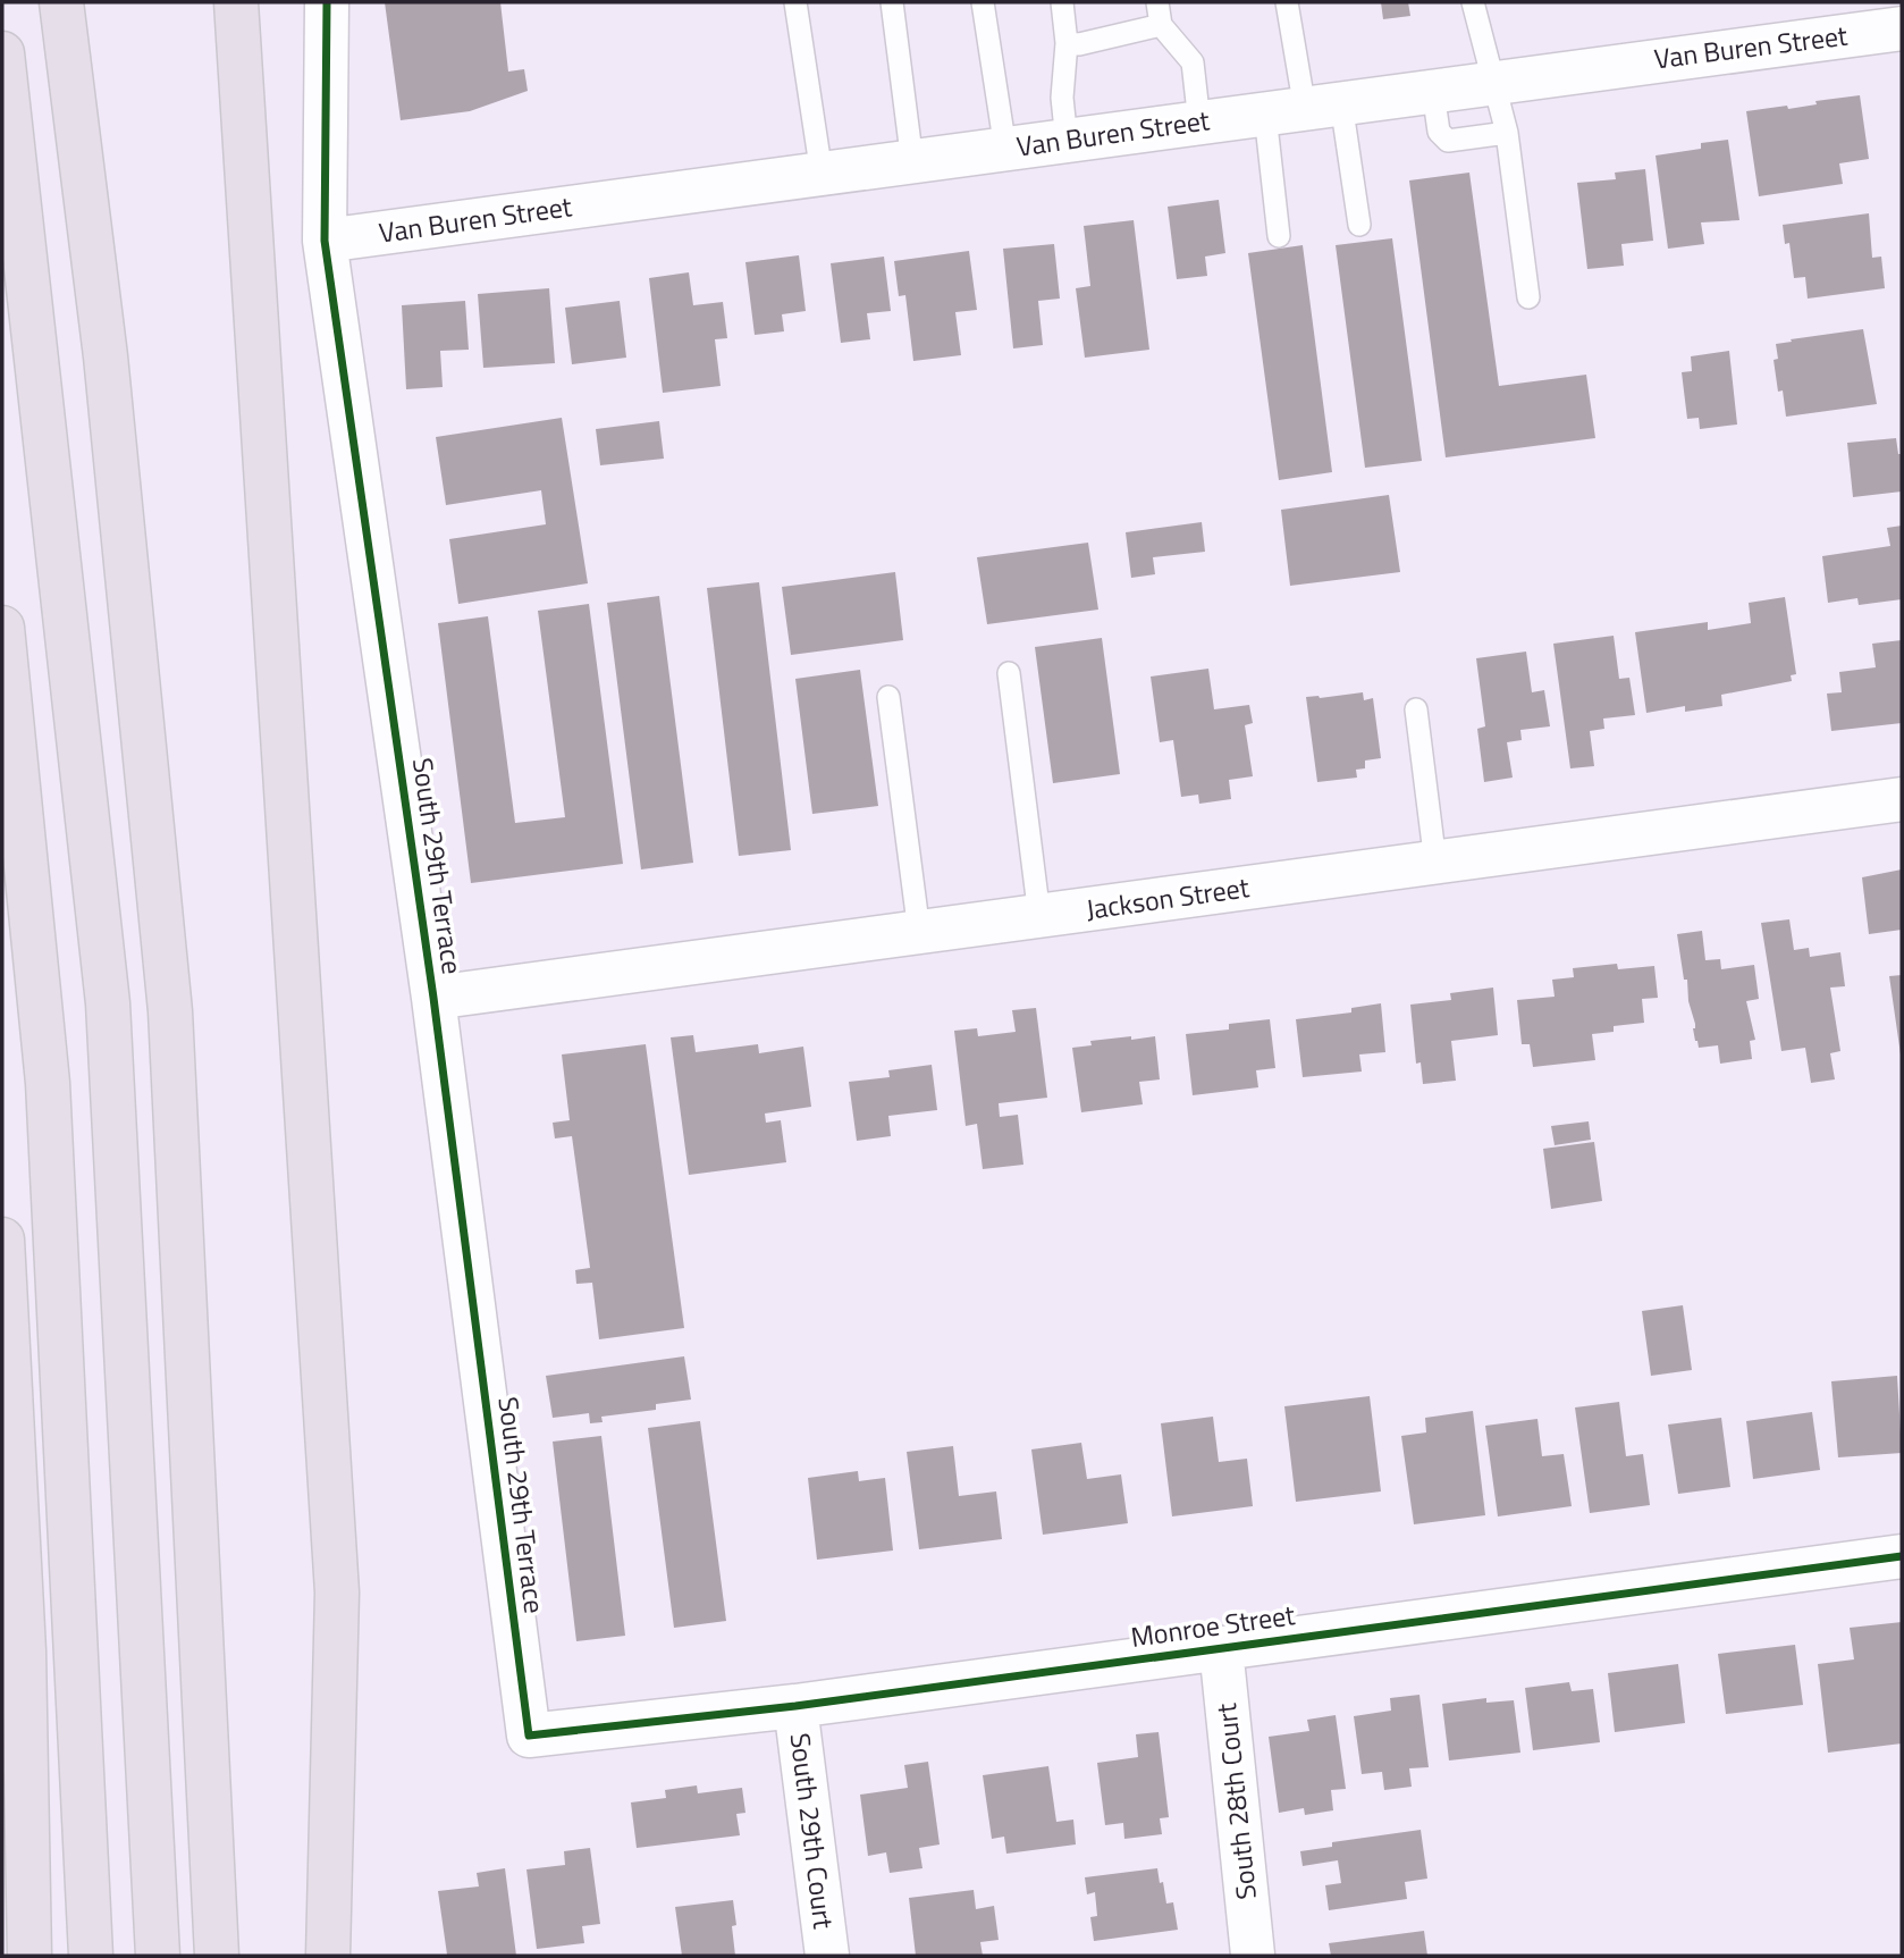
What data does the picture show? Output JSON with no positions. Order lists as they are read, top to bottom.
{
  "streets": {
    "street": [
      "Van Buren Street",
      "South 29th Terrace",
      "Jackson Street",
      "Monroe Street",
      "South 28th Court",
      "South 29th Court"
    ]
  },
  "crossings": [
    ["Van Buren Street", "South 29th Terrace"],
    ["South 29th Terrace", "Jackson Street"],
    ["South 29th Terrace", "Monroe Street"],
    ["Monroe Street", "South 28th Court"],
    ["Monroe Street", "South 29th Court"]
  ]
}
